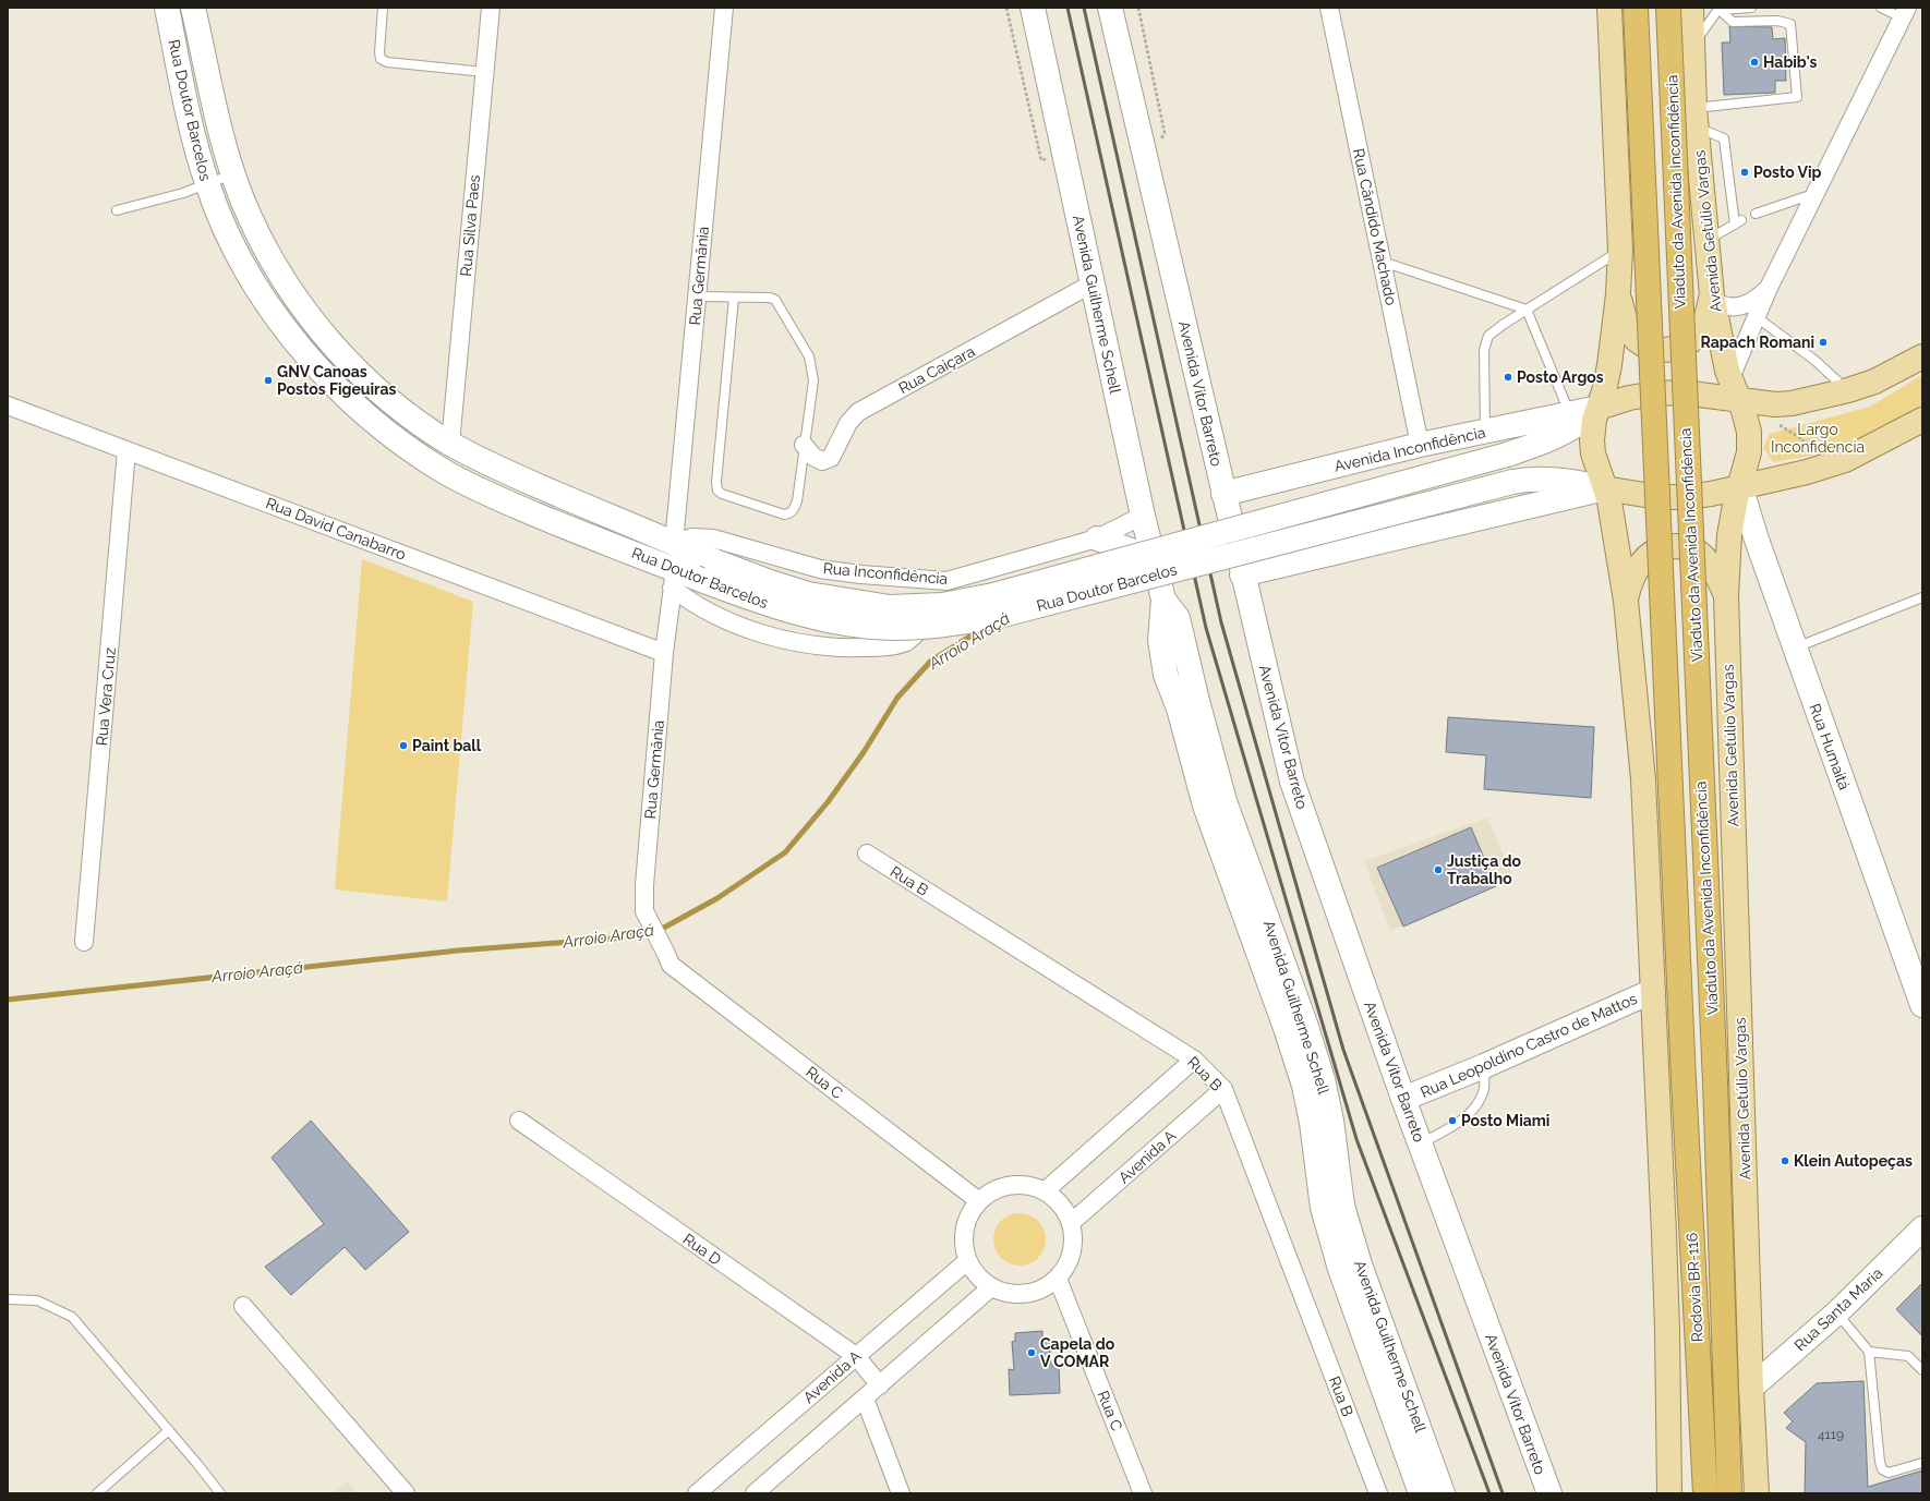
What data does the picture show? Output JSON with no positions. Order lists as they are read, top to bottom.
{
  "streets": {
    "highway": ["Viaduto da Avenida Inconfidência", "Rodovia BR-116"],
    "main road": [
      "Rua Doutor Barcelos",
      "Avenida Getúlio Vargas",
      "Avenida Guilherme Schell",
      "Avenida Vitor Barreto",
      "Avenida Inconfidência",
      "Rua Humaitá",
      "Rua Leopoldino Castro de Mattos",
      "Rua Santa Maria"
    ],
    "street": [
      "Rua Silva Paes",
      "Rua Cândido Machado",
      "Rua Germânia",
      "Rua Caiçara",
      "Rua David Canabarro",
      "Rua Inconfidência",
      "Rua Vera Cruz",
      "Rua B",
      "Rua C",
      "Avenida A",
      "Rua D"
    ]
  },
  "crossings": [
    ["Rua Doutor Barcelos", "Rua Silva Paes"],
    ["Rua Doutor Barcelos", "Avenida Getúlio Vargas"],
    ["Rua Doutor Barcelos", "Rua Germânia"],
    ["Rua Doutor Barcelos", "Avenida Inconfidência"],
    ["Rua Doutor Barcelos", "Rua Inconfidência"],
    ["Rua Doutor Barcelos", "Rua Humaitá"],
    ["Viaduto da Avenida Inconfidência", "Rodovia BR-116"],
    ["Rua Cândido Machado", "Avenida Inconfidência"],
    ["Avenida Getúlio Vargas", "Avenida Inconfidência"],
    ["Avenida Getúlio Vargas", "Rua Humaitá"],
    ["Avenida Getúlio Vargas", "Rua Santa Maria"],
    ["Rua Germânia", "Rua David Canabarro"],
    ["Rua Germânia", "Rua Inconfidência"],
    ["Rua Germânia", "Rua C"],
    ["Avenida Guilherme Schell", "Rua Caiçara"],
    ["Avenida Guilherme Schell", "Rua Inconfidência"],
    ["Avenida Vitor Barreto", "Avenida Inconfidência"],
    ["Avenida Vitor Barreto", "Rua Leopoldino Castro de Mattos"],
    ["Avenida Inconfidência", "Rua Humaitá"],
    ["Rua David Canabarro", "Rua Vera Cruz"],
    ["Rua B", "Avenida A"],
    ["Rua C", "Avenida A"],
    ["Avenida A", "Rua D"]
  ],
  "water": ["Arroio Araçá"],
  "parks": ["Largo Inconfidencia"],
  "places": [
    "Habib's",
    "Posto Vip",
    "Rapach Romani",
    "Posto Argos",
    "GNV Canoas Postos Figeuiras",
    "Paint ball",
    "Justiça do Trabalho",
    "Posto Miami",
    "Klein Autopeças",
    "Capela do V COMAR"
  ],
  "house_numbers": ["4119"]
}
